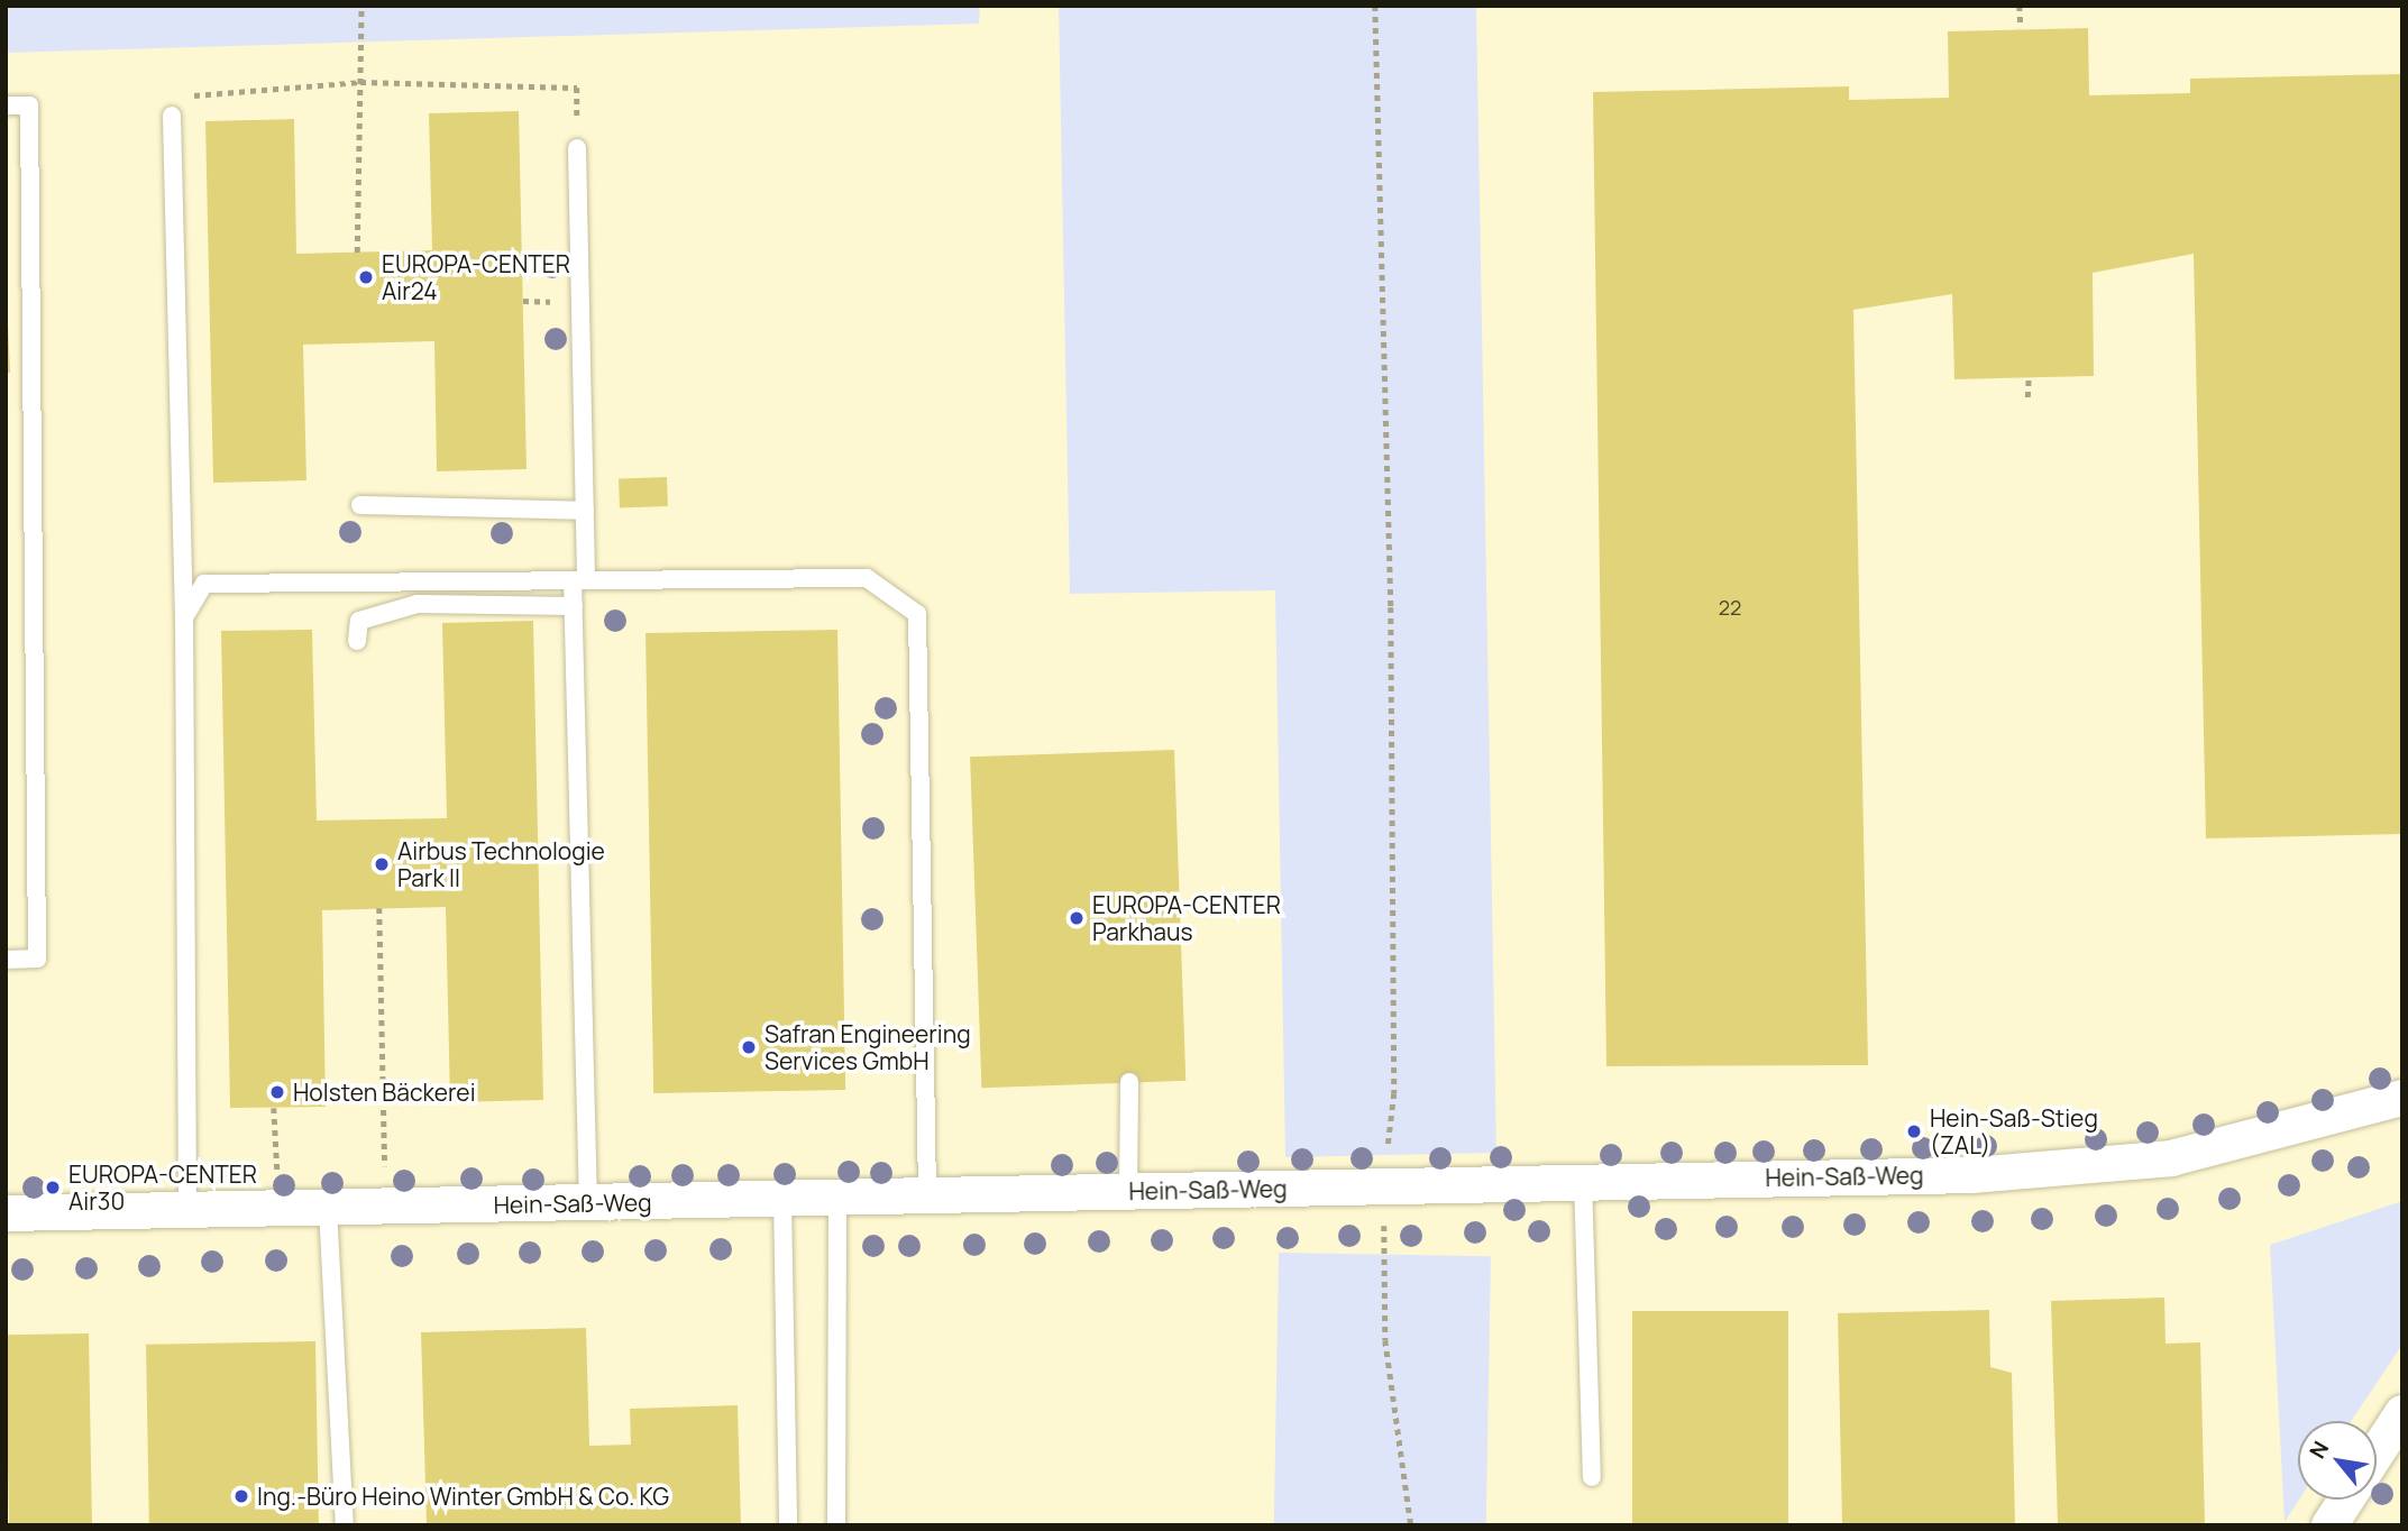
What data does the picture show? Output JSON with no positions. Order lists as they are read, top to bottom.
{
  "streets": {
    "street": ["Hein-Saß-Weg"]
  },
  "places": [
    "EUROPA-CENTER Air24",
    "Airbus Technologie Park II",
    "EUROPA-CENTER Parkhaus",
    "Safran Engineering Services GmbH",
    "Holsten Bäckerei",
    "Hein-Saß-Stieg (ZAL)",
    "EUROPA-CENTER Air30",
    "Ing.-Büro Heino Winter GmbH & Co. KG"
  ],
  "house_numbers": ["22"],
  "north": "top left"
}
